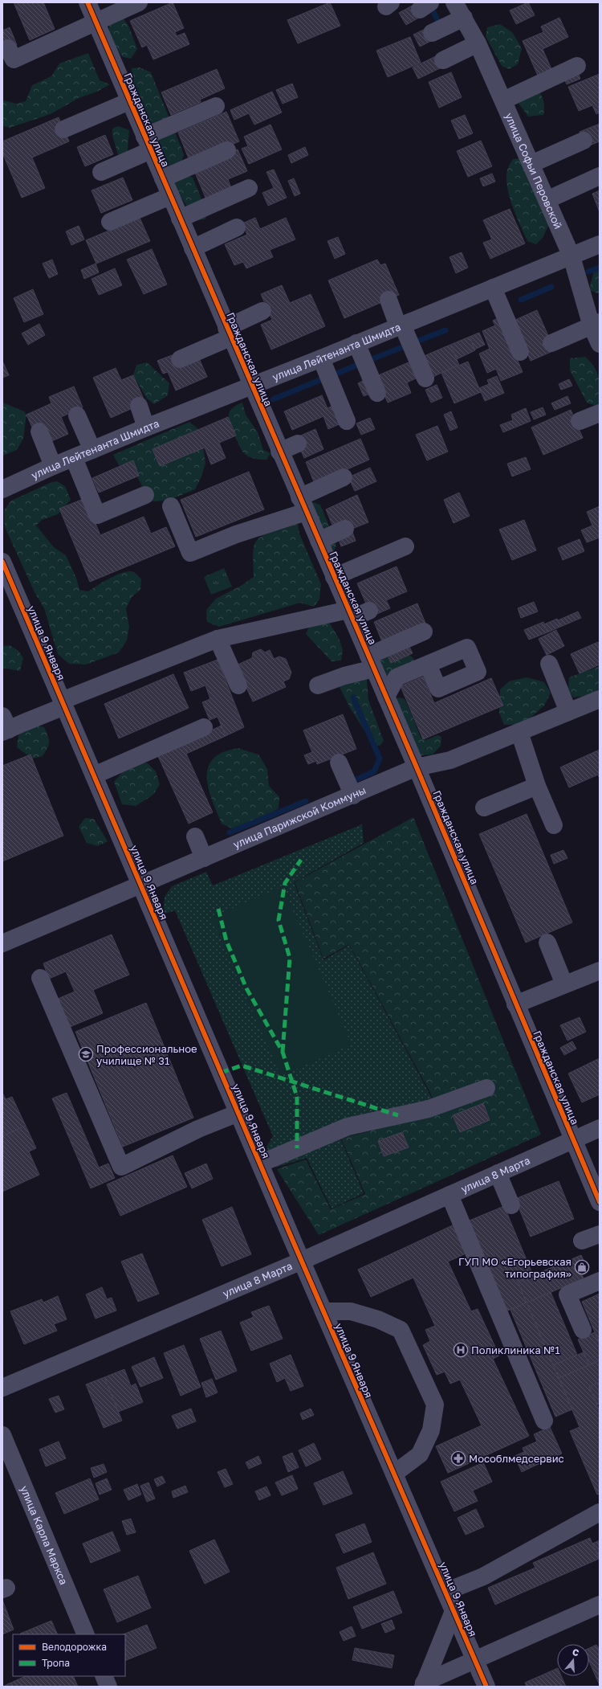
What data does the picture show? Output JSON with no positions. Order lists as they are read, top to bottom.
{
  "streets": {
    "street": [
      "Гражданская улица",
      "улица Софьи Перовской",
      "улица Лейтенанта Шмидта",
      "улица 9 Января",
      "улица Парижской Коммуны",
      "улица 8 Марта",
      "улица Карла Маркса"
    ]
  },
  "crossings": [
    ["Гражданская улица", "улица Лейтенанта Шмидта"],
    ["Гражданская улица", "улица Парижской Коммуны"],
    ["Гражданская улица", "улица 8 Марта"],
    ["улица Софьи Перовской", "улица Лейтенанта Шмидта"],
    ["улица 9 Января", "улица Парижской Коммуны"],
    ["улица 9 Января", "улица 8 Марта"]
  ],
  "places": {
    "school or university": ["Профессиональное училище № 31"],
    "shop": ["ГУП МО «Егорьевская типография»"],
    "hospital": ["Поликлиника №1"],
    "pharmacy": ["Мособлмедсервис"]
  },
  "legend": ["Велодорожка", "Тропа"],
  "north": "top"
}
